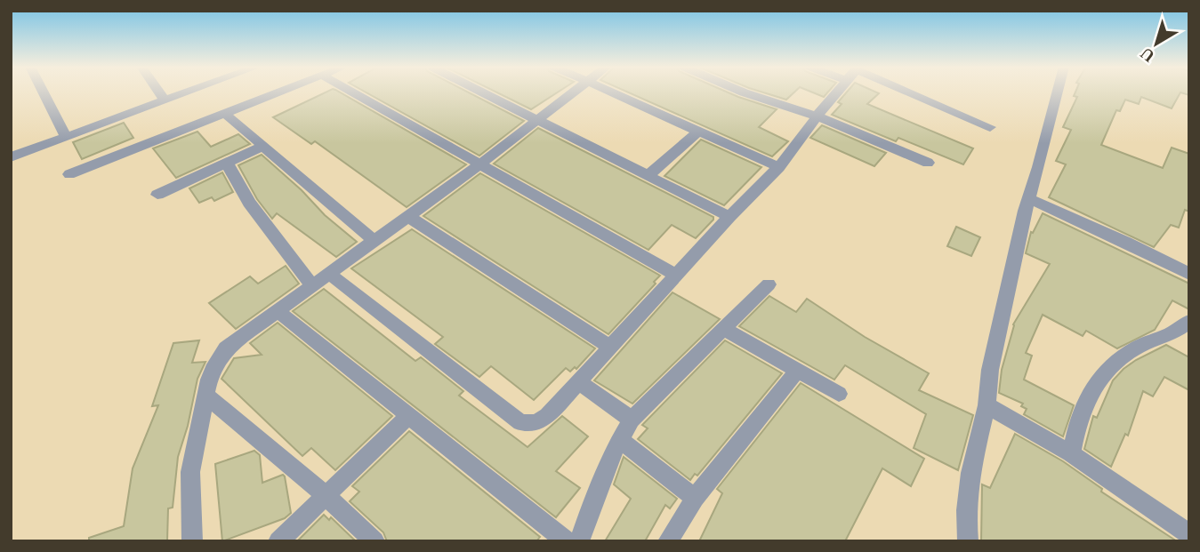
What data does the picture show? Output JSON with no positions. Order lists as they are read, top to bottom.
{
  "north": "bottom left"
}
